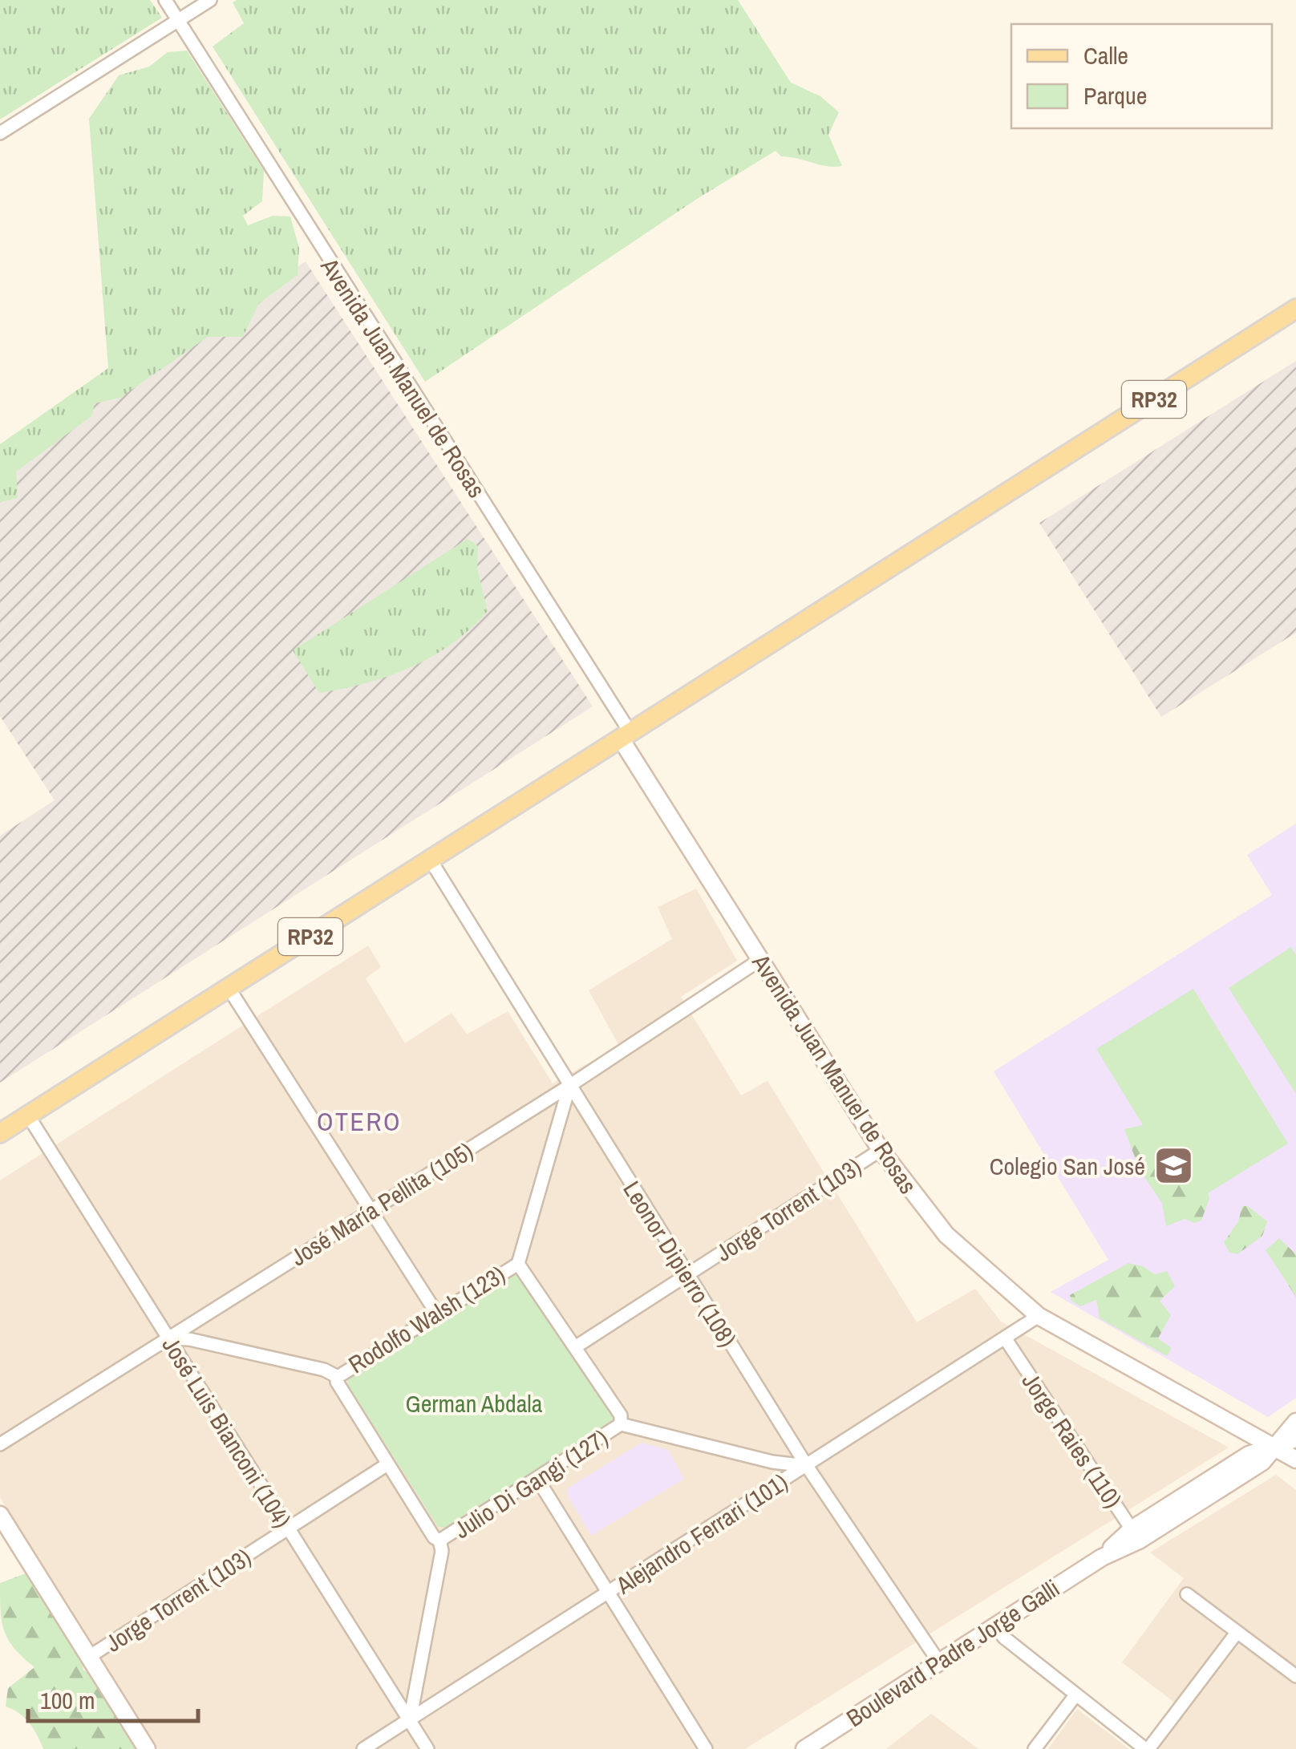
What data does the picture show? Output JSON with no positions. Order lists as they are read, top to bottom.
{
  "streets": {
    "main road": ["Avenida Juan Manuel de Rosas", "RP32", "Boulevard Padre Jorge Galli"],
    "street": [
      "José María Pellita (105)",
      "Jorge Torrent (103)",
      "Leonor Dipierro (108)",
      "Rodolfo Walsh (123)",
      "José Luis Bianconi (104)",
      "Jorge Raies (110)",
      "Julio Di Gangi (127)",
      "Alejandro Ferrari (101)"
    ]
  },
  "crossings": [
    ["Avenida Juan Manuel de Rosas", "RP32"],
    ["Avenida Juan Manuel de Rosas", "José María Pellita (105)"],
    ["Avenida Juan Manuel de Rosas", "Jorge Torrent (103)"],
    ["Avenida Juan Manuel de Rosas", "Alejandro Ferrari (101)"],
    ["Avenida Juan Manuel de Rosas", "Boulevard Padre Jorge Galli"],
    ["RP32", "Leonor Dipierro (108)"],
    ["RP32", "José Luis Bianconi (104)"],
    ["José María Pellita (105)", "Leonor Dipierro (108)"],
    ["José María Pellita (105)", "José Luis Bianconi (104)"],
    ["Jorge Torrent (103)", "Leonor Dipierro (108)"],
    ["Jorge Torrent (103)", "José Luis Bianconi (104)"],
    ["Leonor Dipierro (108)", "Alejandro Ferrari (101)"],
    ["Leonor Dipierro (108)", "Boulevard Padre Jorge Galli"],
    ["José Luis Bianconi (104)", "Alejandro Ferrari (101)"],
    ["Jorge Raies (110)", "Alejandro Ferrari (101)"],
    ["Jorge Raies (110)", "Boulevard Padre Jorge Galli"]
  ],
  "districts": ["OTERO"],
  "parks": ["German Abdala"],
  "places": {
    "school or university": ["Colegio San José"]
  },
  "legend": ["Calle", "Parque"],
  "scale_bar": "100 m"
}
